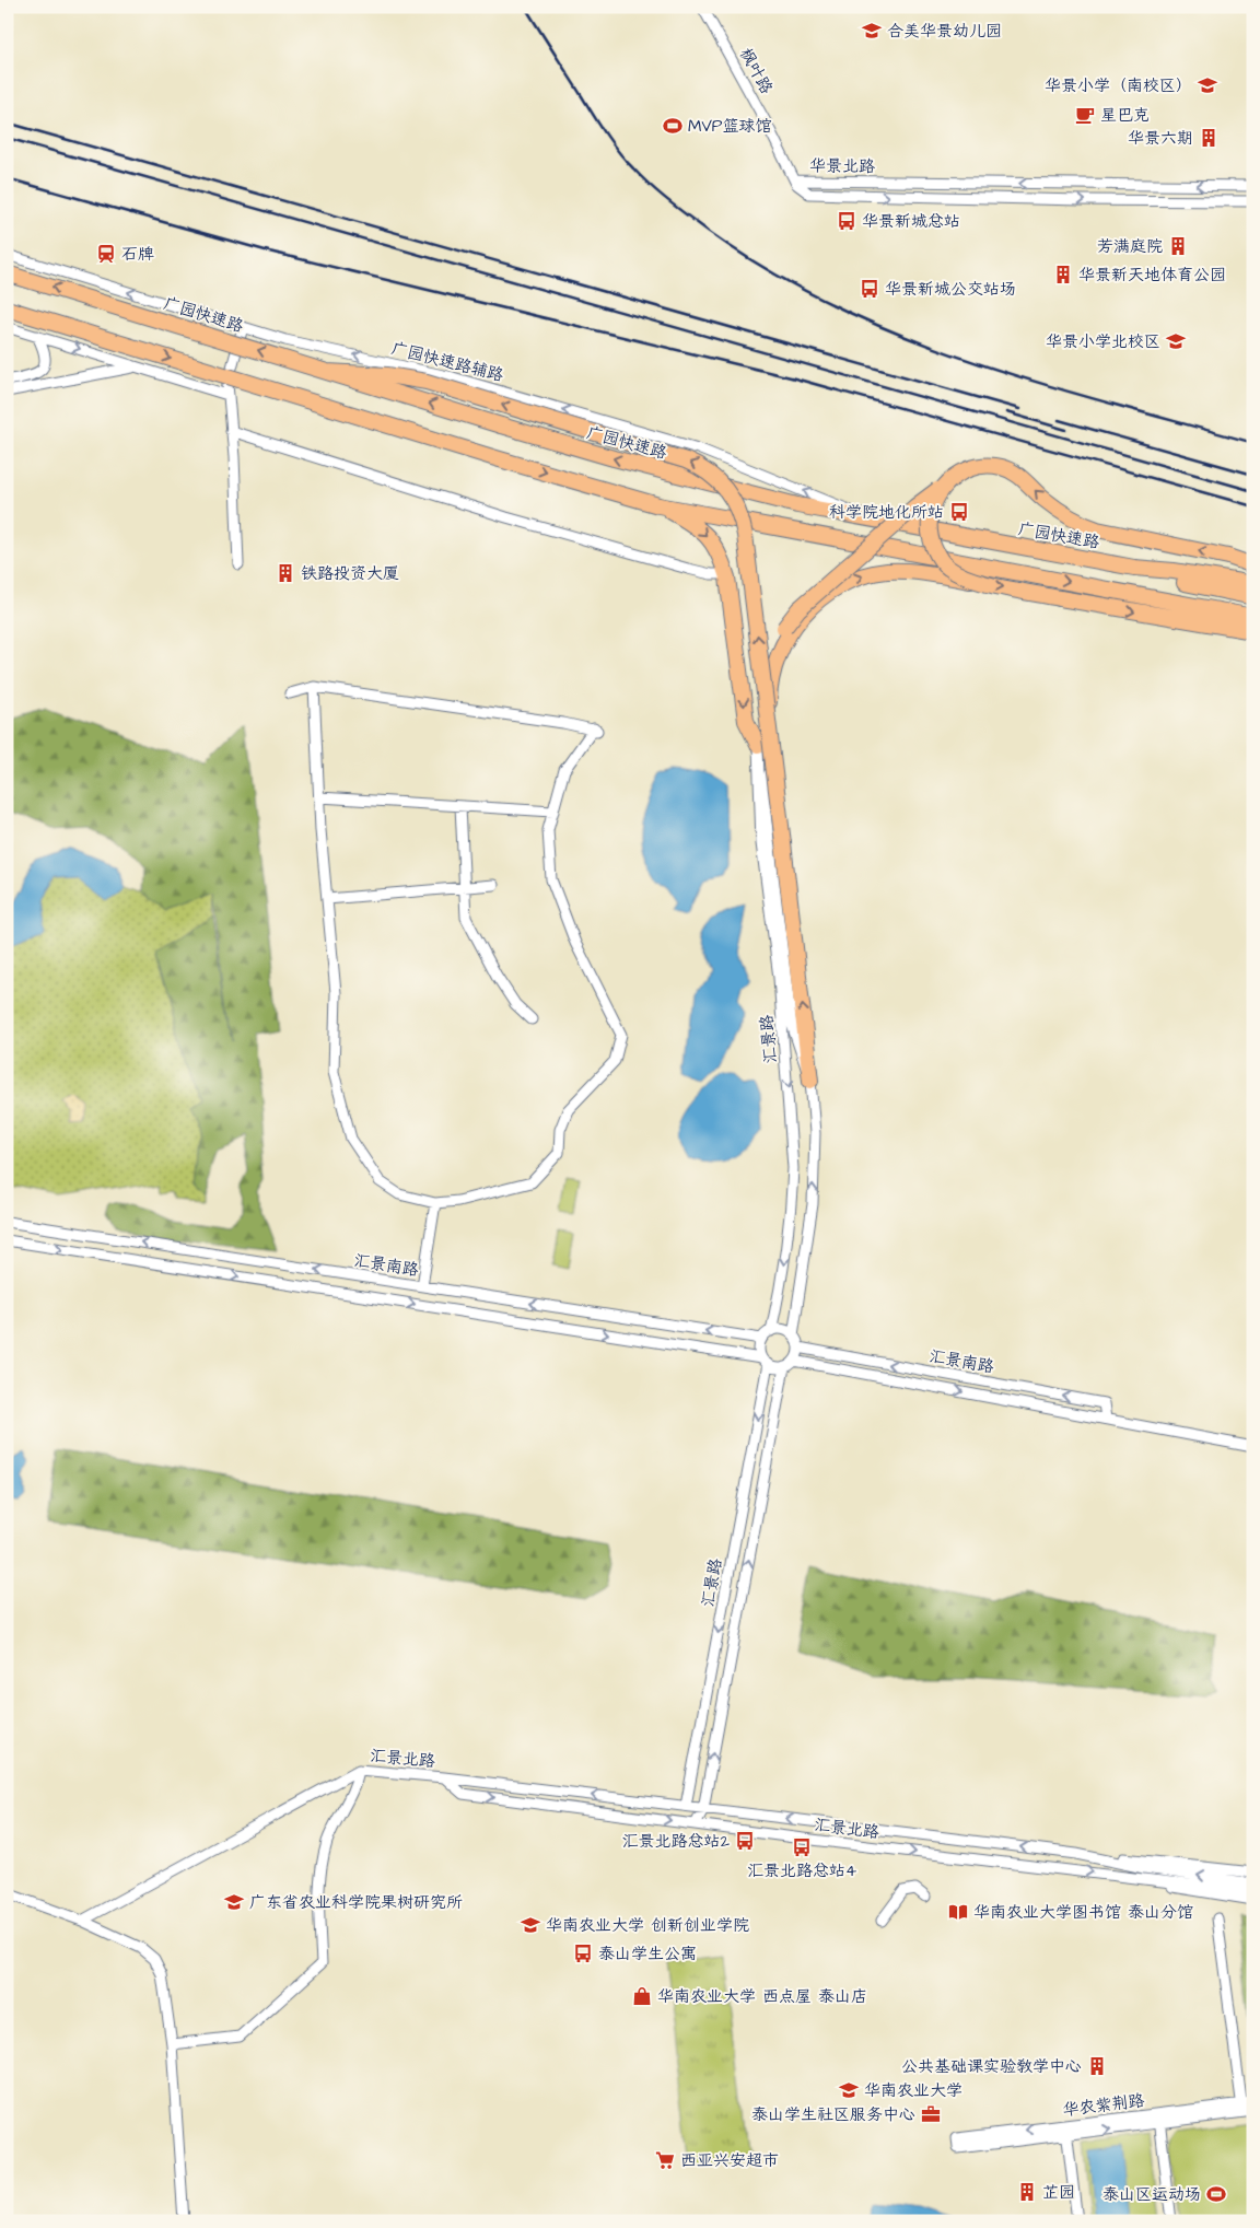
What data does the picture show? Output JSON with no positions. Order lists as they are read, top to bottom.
{
  "streets": {
    "highway": ["广园快速路"],
    "street": [
      "枫叶路",
      "华景北路",
      "广园快速路辅路",
      "汇景路",
      "汇景南路",
      "汇景北路",
      "华农紫荆路"
    ]
  },
  "crossings": [
    ["枫叶路", "华景北路"],
    ["广园快速路", "广园快速路辅路"],
    ["汇景路", "汇景南路"],
    ["汇景路", "汇景北路"]
  ],
  "one_way": ["广园快速路辅路"],
  "places": {
    "school or university": [
      "合美华景幼儿园",
      "华景小学（南校区）",
      "华景小学北校区",
      "广东省农业科学院果树研究所",
      "华南农业大学 创新创业学院",
      "华南农业大学"
    ],
    "cafe": ["星巴克"],
    "sports": ["MVP篮球馆", "泰山区运动场"],
    "building": [
      "华景六期",
      "芳满庭院",
      "华景新天地体育公园",
      "铁路投资大厦",
      "公共基础课实验教学中心",
      "芷园"
    ],
    "bus stop": [
      "华景新城总站",
      "华景新城公交站场",
      "科学院地化所站",
      "汇景北路总站2",
      "汇景北路总站4",
      "泰山学生公寓"
    ],
    "station": ["石牌"],
    "library": ["华南农业大学图书馆 泰山分馆"],
    "shop": ["华南农业大学 西点屋 泰山店"],
    "office": ["泰山学生社区服务中心"],
    "supermarket": ["西亚兴安超市"]
  }
}
